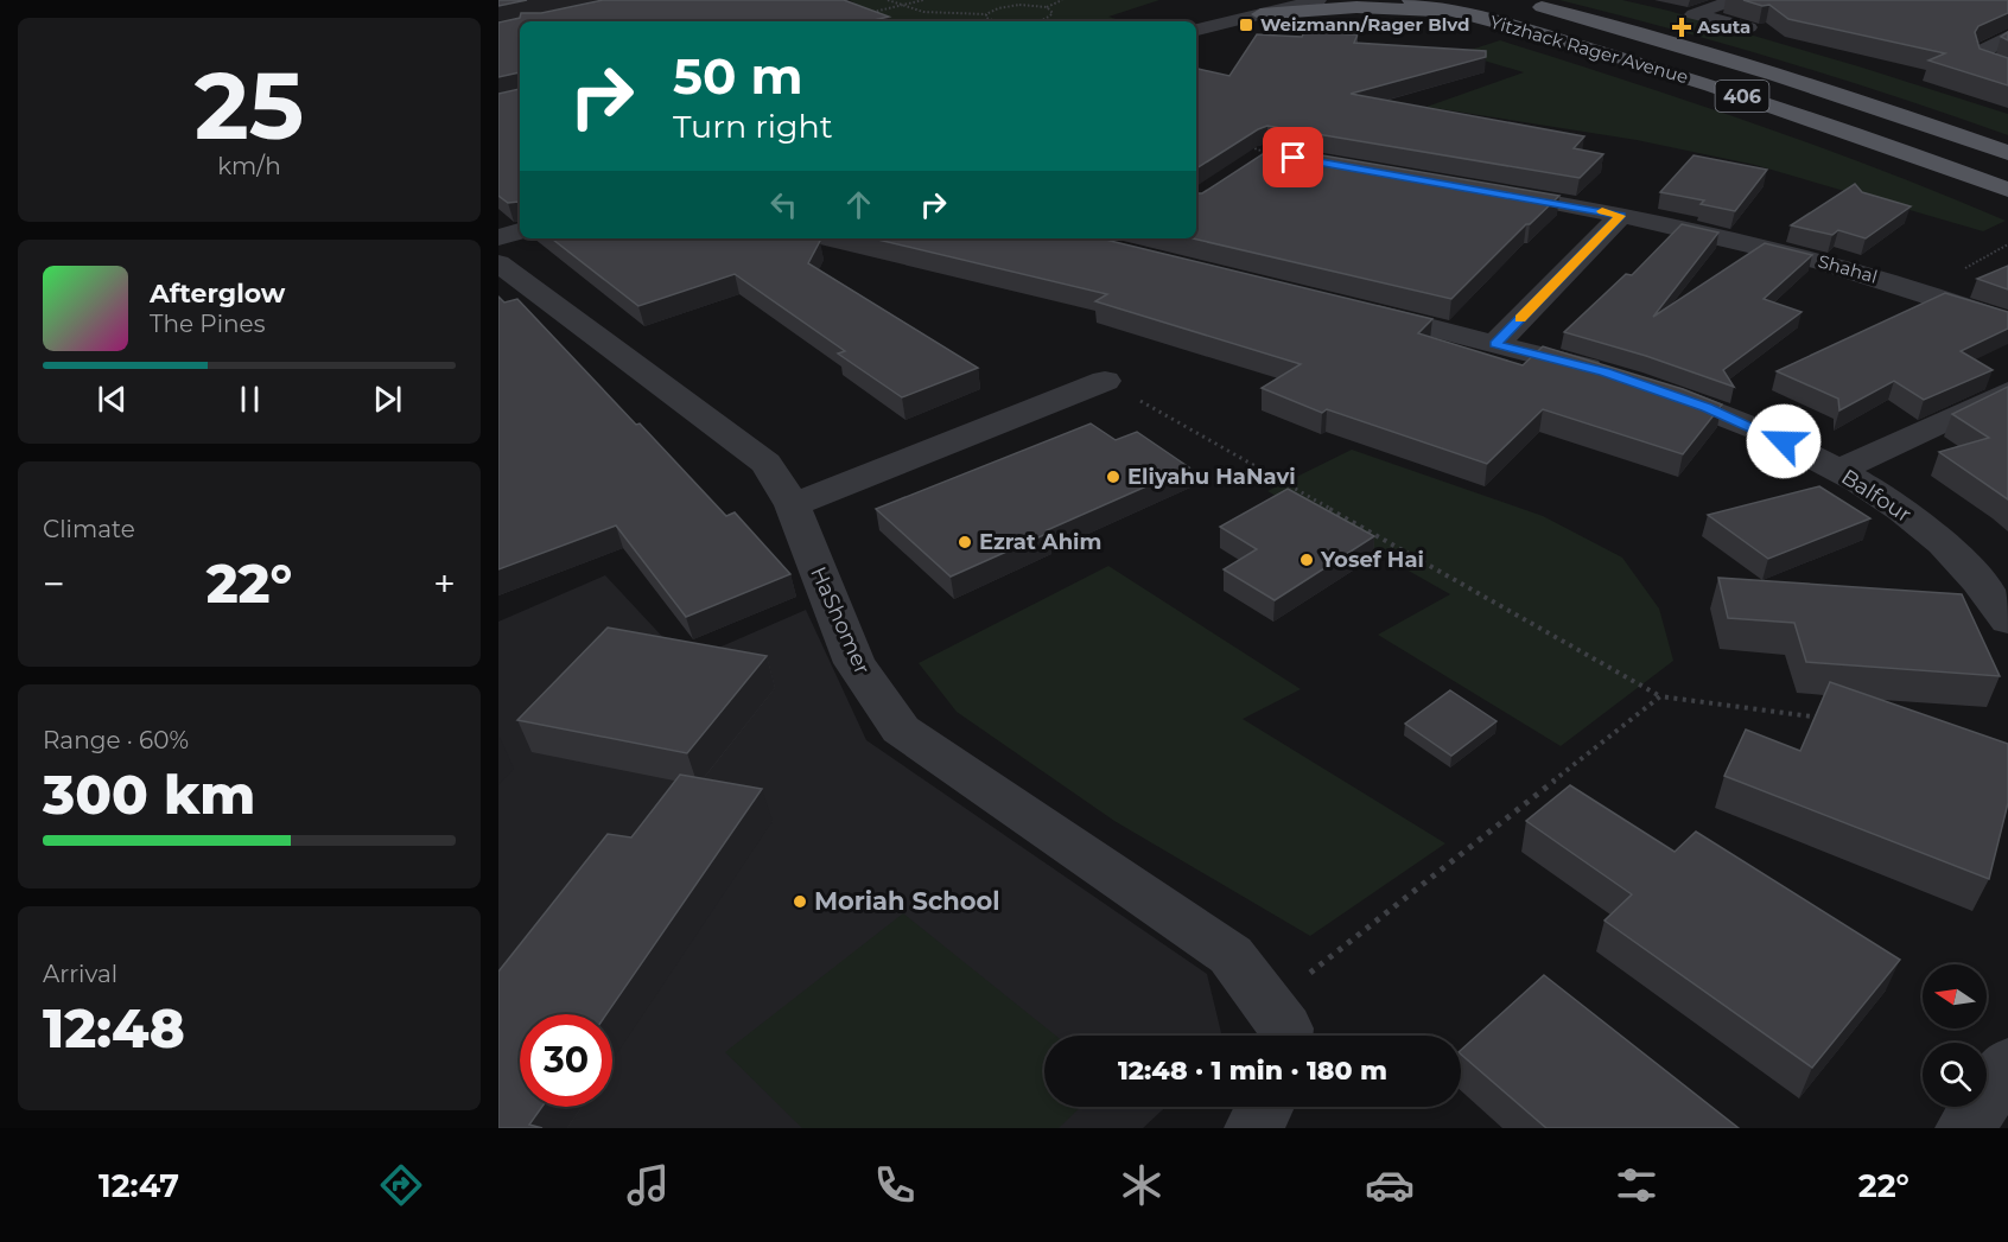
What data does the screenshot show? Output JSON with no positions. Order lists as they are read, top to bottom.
{
  "streets": {
    "main road": ["Yitzhack Rager Avenue", "406"],
    "street": ["Shahal", "Balfour", "HaShomer"]
  },
  "places": {
    "transit": ["Weizmann/Rager Blvd"],
    "health": ["Asuta"],
    "other": [
      "Eliyahu HaNavi",
      "Ezrat Ahim",
      "Yosef Hai",
      "Moriah School"
    ]
  },
  "north": "left",
  "page": {
    "tile": [
      ["25", "km/h"],
      "Climate",
      ["Range · 60%", "300 km"],
      ["Arrival", "12:48"]
    ],
    "turn": ["50 m", "Turn right"],
    "song": ["Afterglow", "The Pines"],
    "heat": ["−", "22°", "+"],
    "limit": "30",
    "trip": "12:48 · 1 min · 180 m",
    "tabs": ["12:47", "22°"]
  }
}
